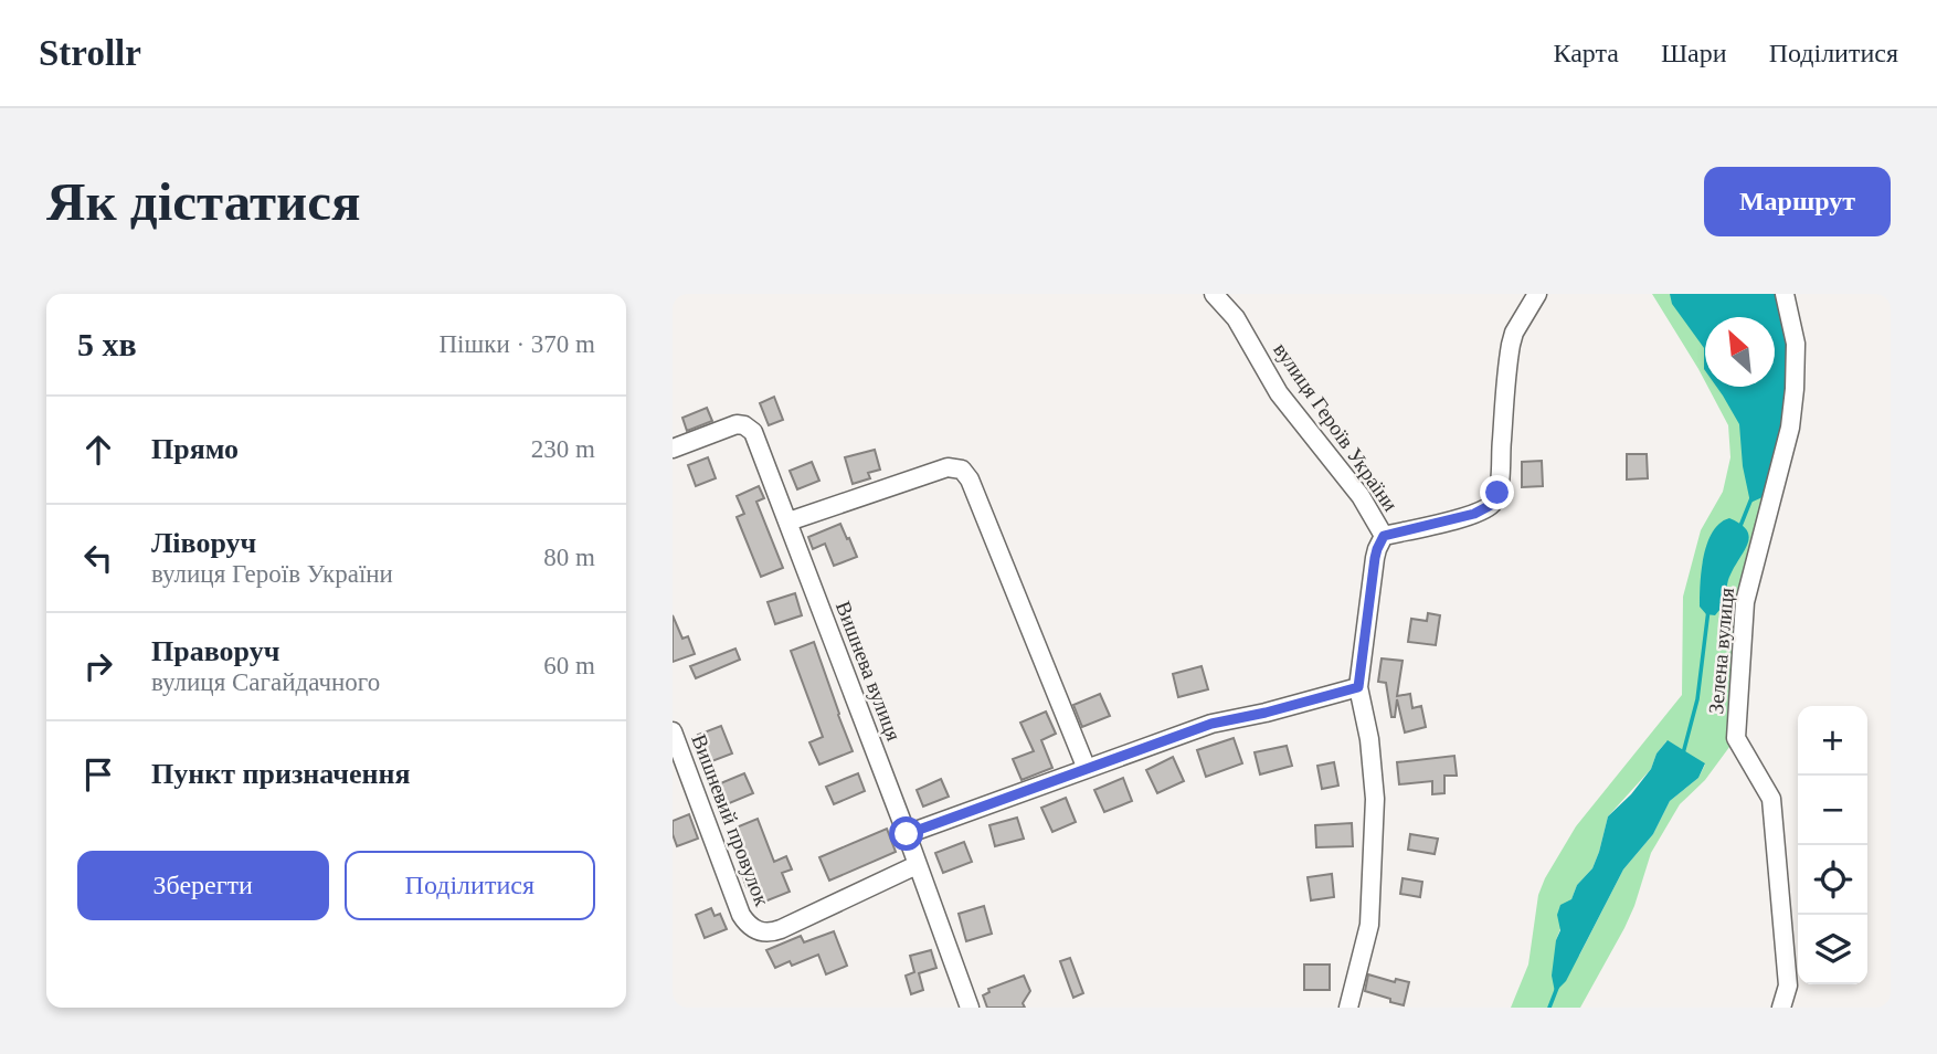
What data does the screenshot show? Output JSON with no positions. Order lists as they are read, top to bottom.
{
  "streets": {
    "street": [
      "вулиця Героїв України",
      "Зелена вулиця",
      "Вишнева вулиця",
      "Вишневий провулок"
    ]
  },
  "crossings": [
    ["Вишнева вулиця", "Вишневий провулок"]
  ],
  "north": "top left",
  "page": {
    "header": "Strollr",
    "nav": ["Карта", "Шари", "Поділитися"],
    "buttons": [
      "Маршрут",
      ["Зберегти", "Поділитися"]
    ],
    "title": "Як дістатися",
    "heading": ["5 хв", "Пішки · 370 m"],
    "list": [
      ["Прямо", "230 m"],
      ["Ліворуч", "вулиця Героїв України", "80 m"],
      ["Праворуч", "вулиця Сагайдачного", "60 m"],
      "Пункт призначення"
    ],
    "map_buttons": ["+", "−"]
  }
}
